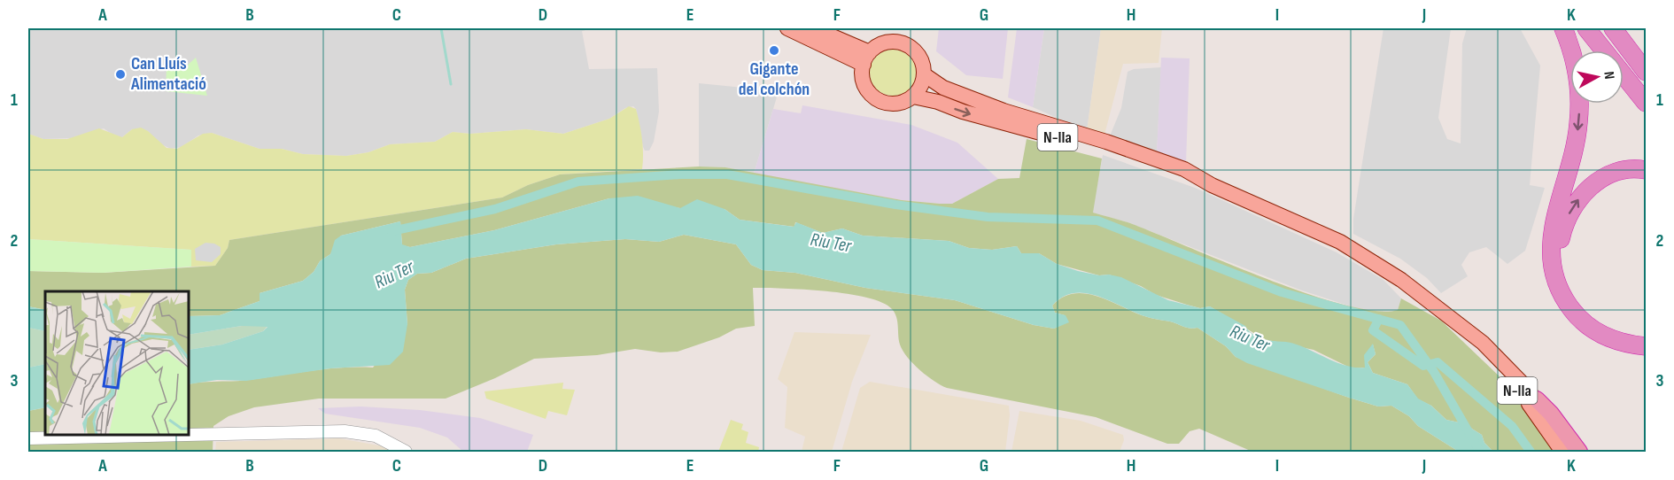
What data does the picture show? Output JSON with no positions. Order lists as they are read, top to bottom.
{
  "streets": {
    "main road": ["N-IIa"]
  },
  "water": ["Riu Ter"],
  "places": ["Gigante del colchón", "Can Lluís Alimentació"],
  "north": "right",
  "grid": {
    "columns": [
      "A",
      "B",
      "C",
      "D",
      "E",
      "F",
      "G",
      "H",
      "I",
      "J",
      "K"
    ],
    "rows": ["1", "2", "3"]
  }
}
